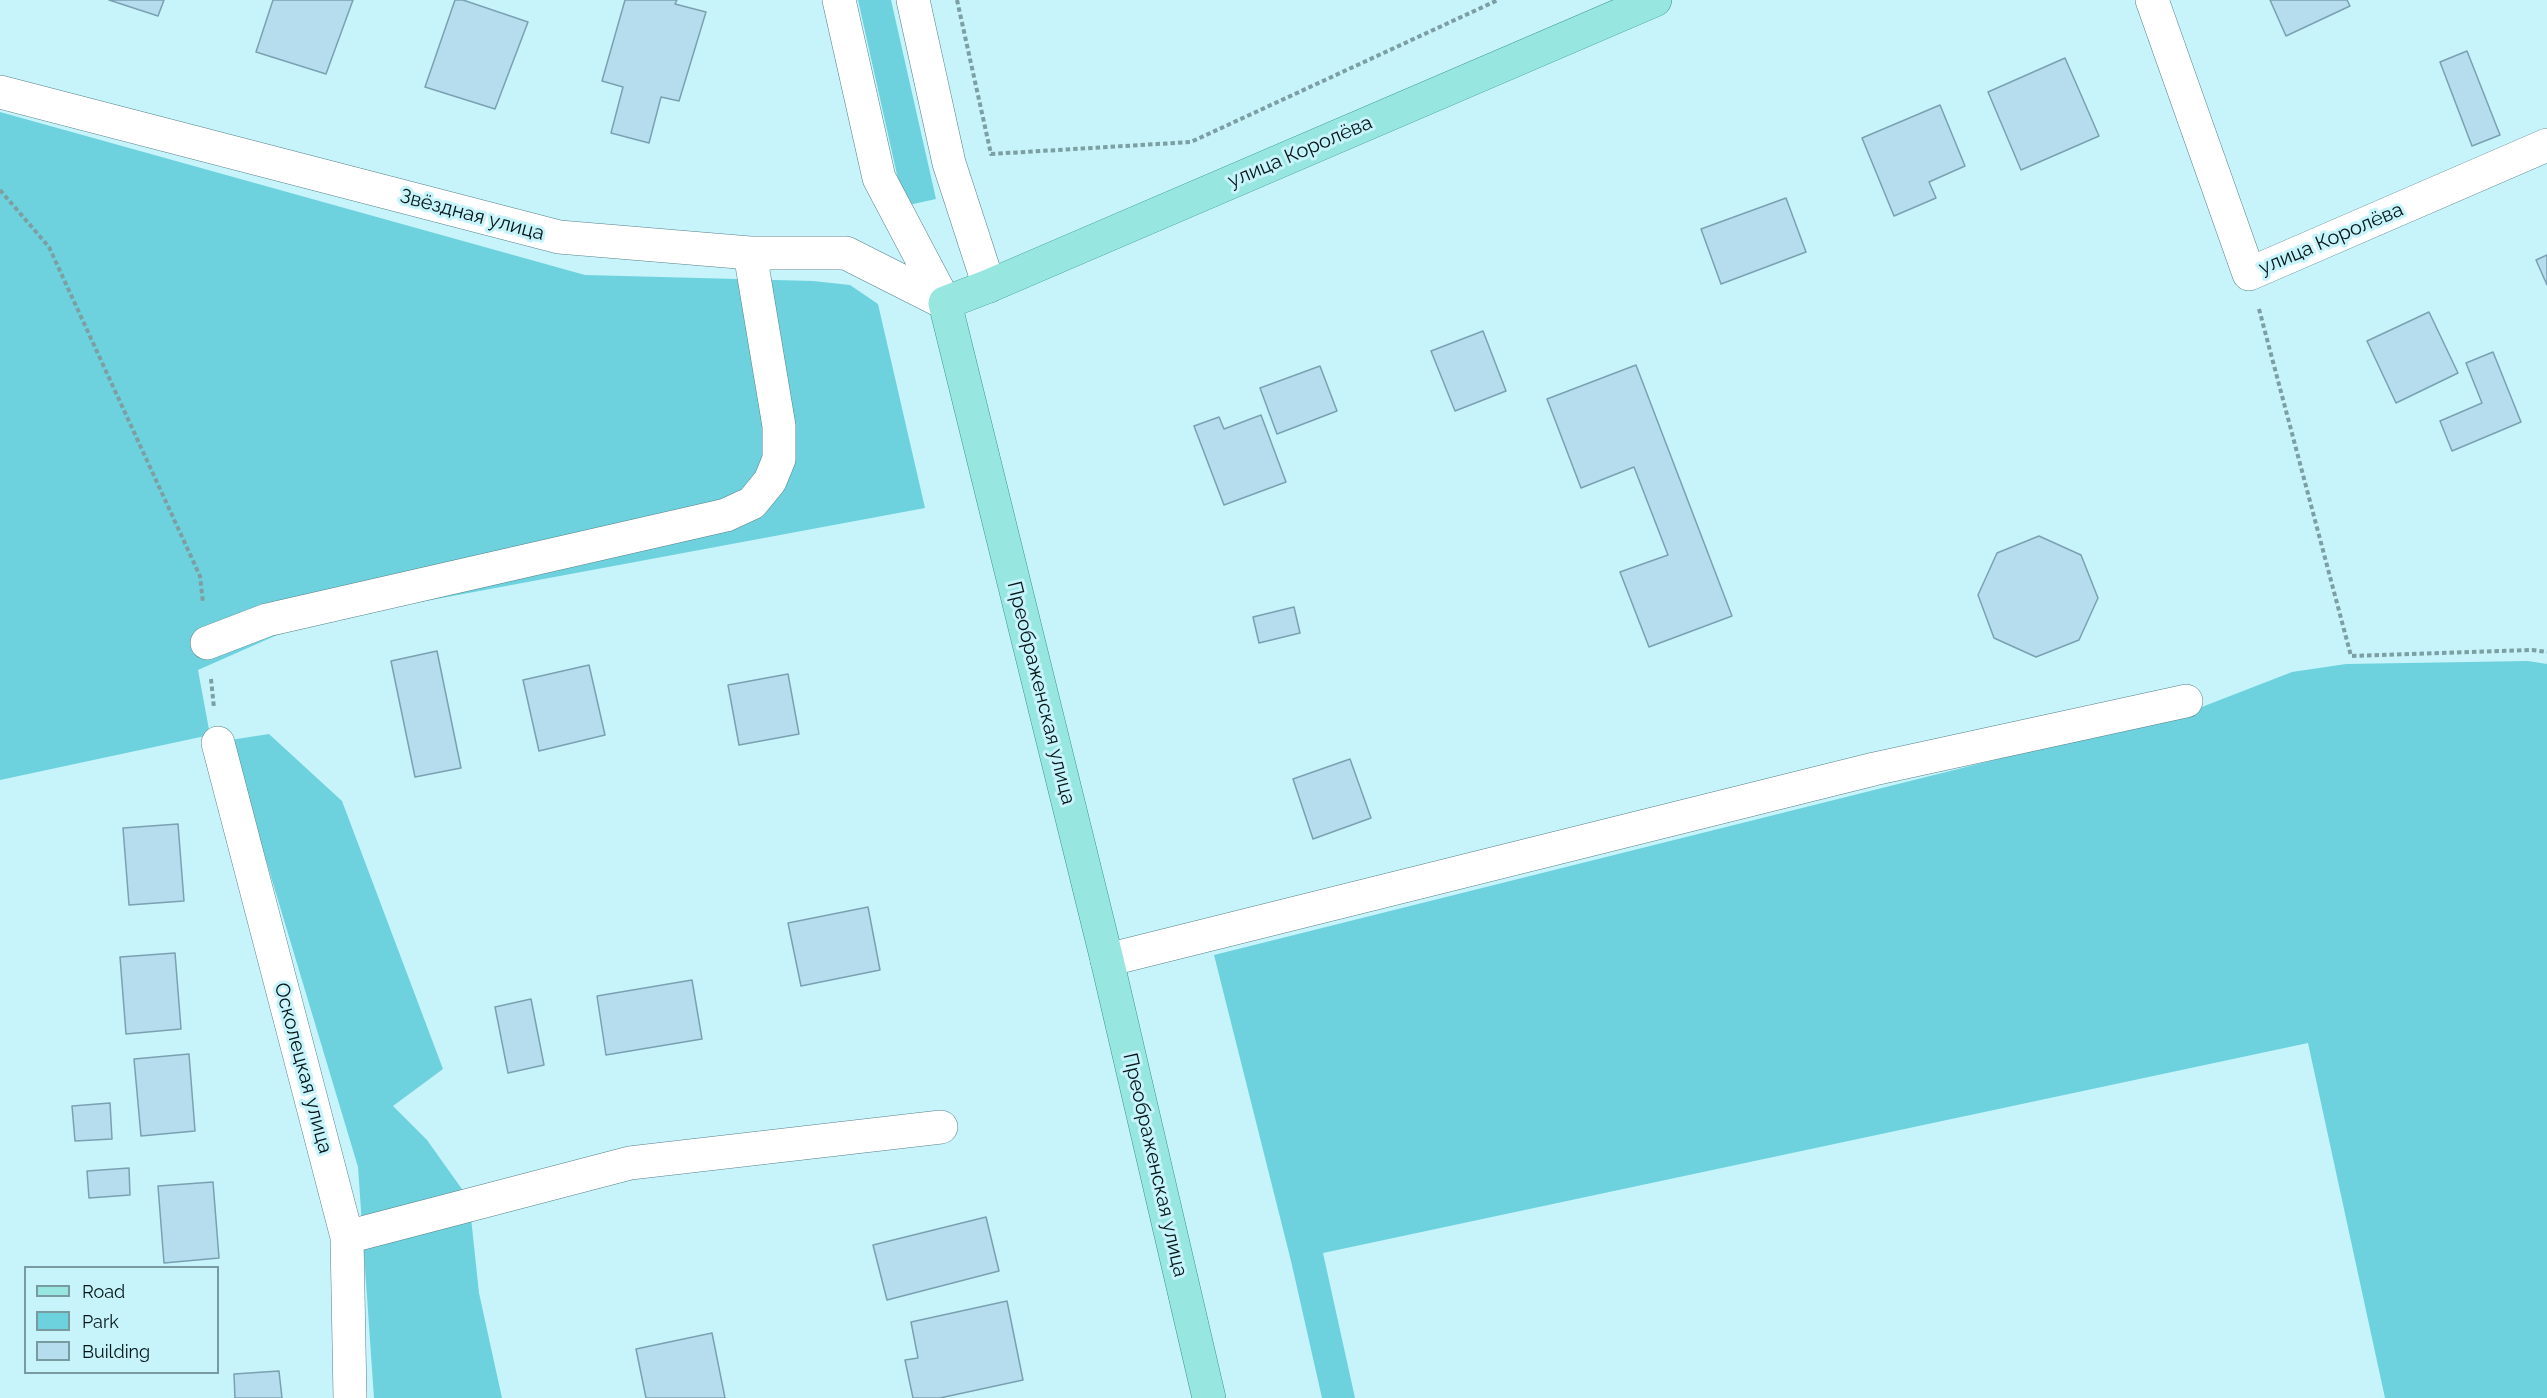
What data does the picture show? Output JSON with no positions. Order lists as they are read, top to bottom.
{
  "streets": {
    "main road": ["улица Королёва", "Преображенская улица"],
    "street": ["Звёздная улица", "Осколецкая улица"]
  },
  "crossings": [
    ["улица Королёва", "Звёздная улица"],
    ["улица Королёва", "Преображенская улица"],
    ["Звёздная улица", "Преображенская улица"]
  ],
  "legend": ["Road", "Park", "Building"]
}
